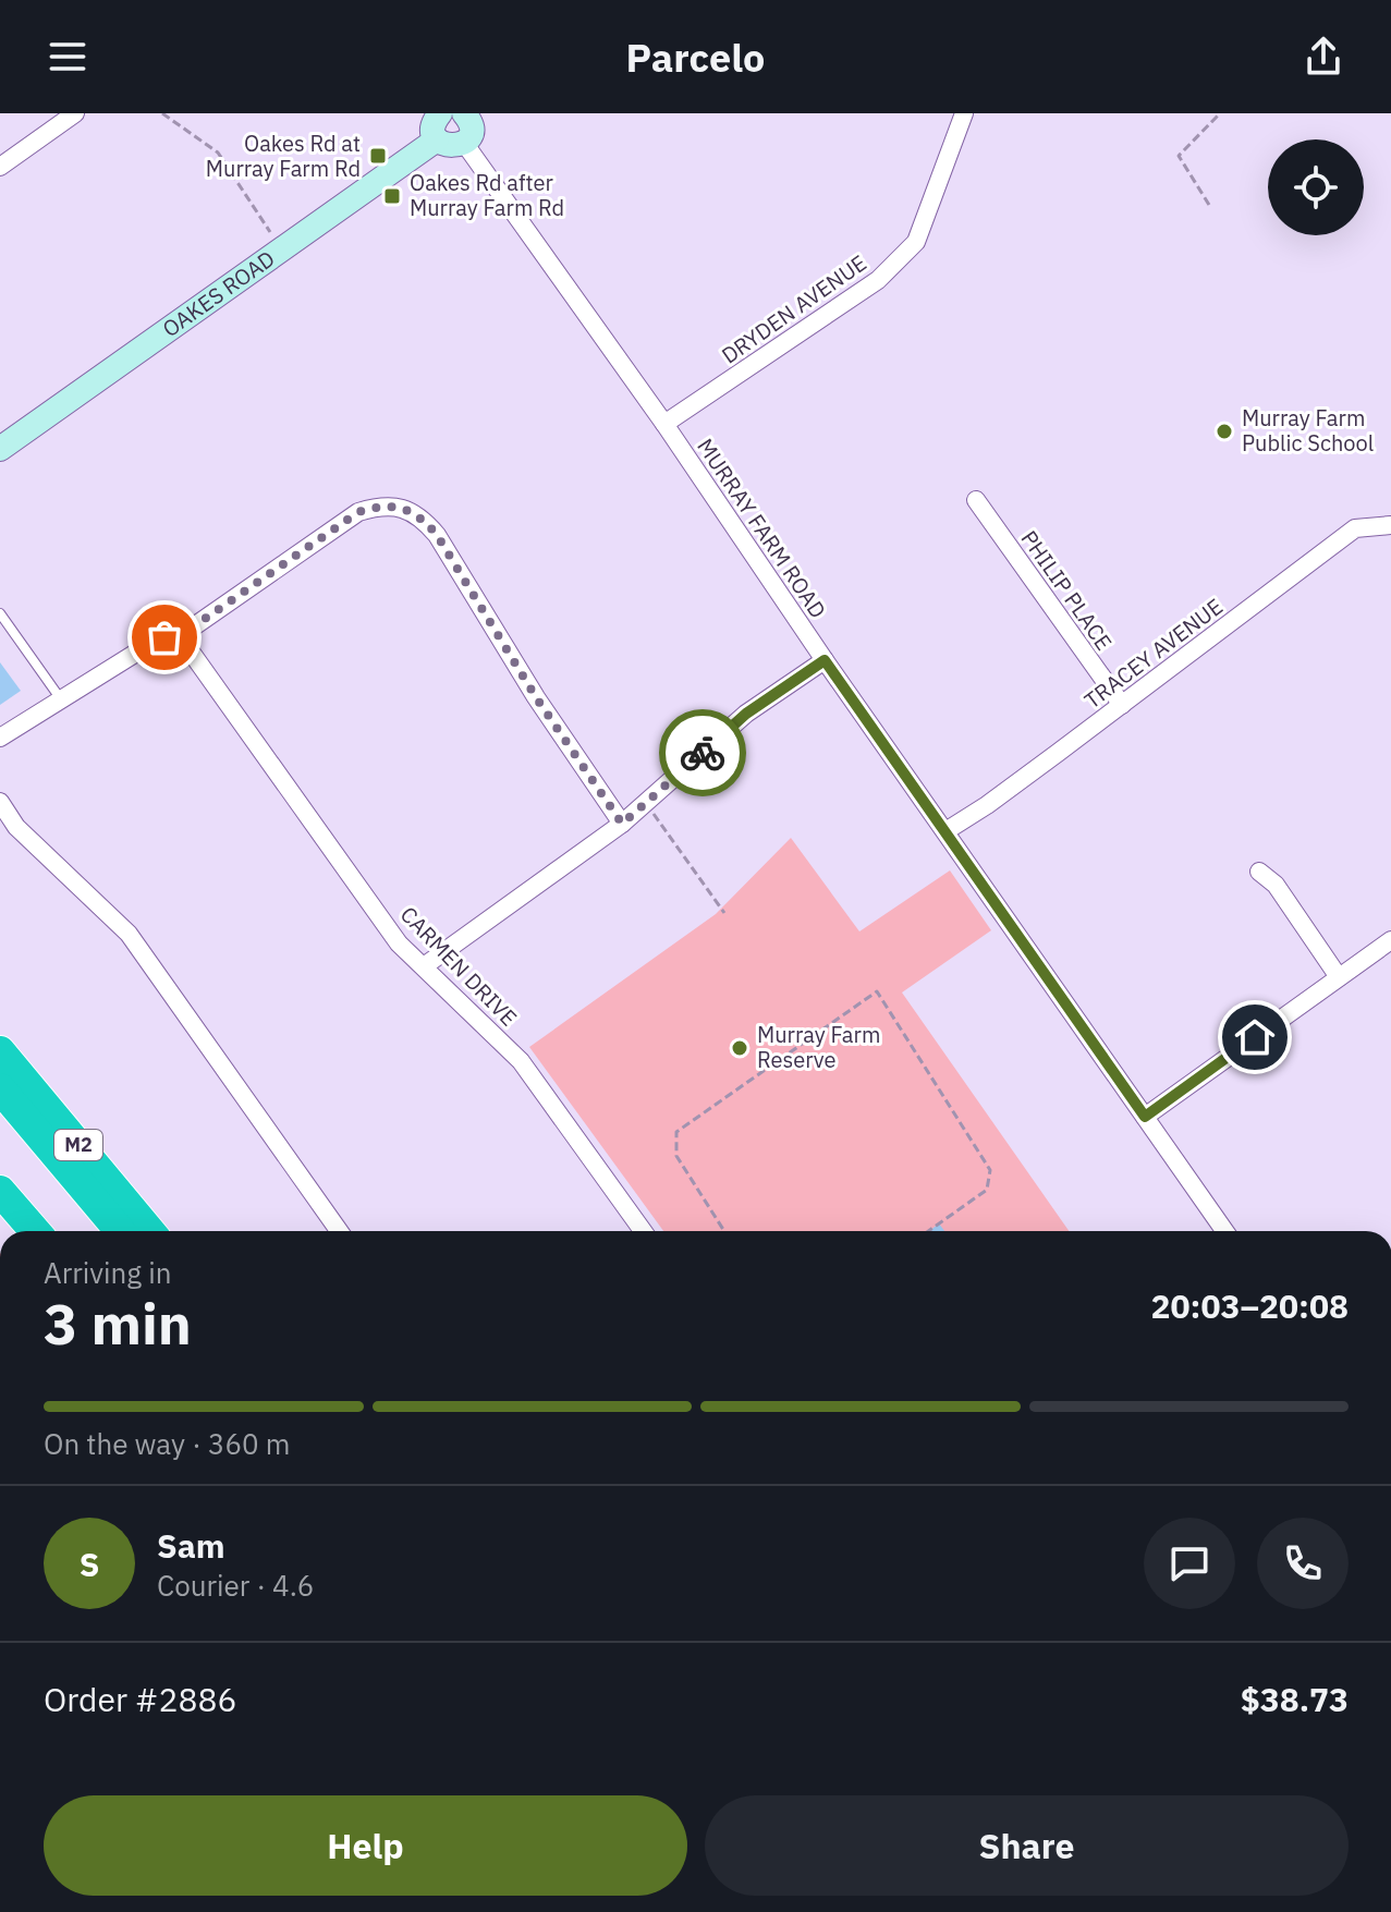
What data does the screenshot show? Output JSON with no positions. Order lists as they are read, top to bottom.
{
  "streets": {
    "highway": ["M2"],
    "main road": ["OAKES ROAD"],
    "street": [
      "DRYDEN AVENUE",
      "MURRAY FARM ROAD",
      "PHILIP PLACE",
      "TRACEY AVENUE",
      "CARMEN DRIVE"
    ]
  },
  "crossings": [
    ["DRYDEN AVENUE", "MURRAY FARM ROAD"],
    ["MURRAY FARM ROAD", "TRACEY AVENUE"],
    ["PHILIP PLACE", "TRACEY AVENUE"]
  ],
  "places": {
    "transit": ["Oakes Rd at Murray Farm Rd", "Oakes Rd after Murray Farm Rd"],
    "other": ["Murray Farm Public School", "Murray Farm Reserve"]
  },
  "page": {
    "header": "Parcelo",
    "heading": ["3 min", "Arriving in", "20:03–20:08"],
    "panel": [
      "Sam",
      "Courier · 4.6",
      "Order #2886",
      "$38.73"
    ],
    "bar": "On the way · 360 m",
    "round": "S",
    "buttons": ["Help", "Share"]
  }
}
